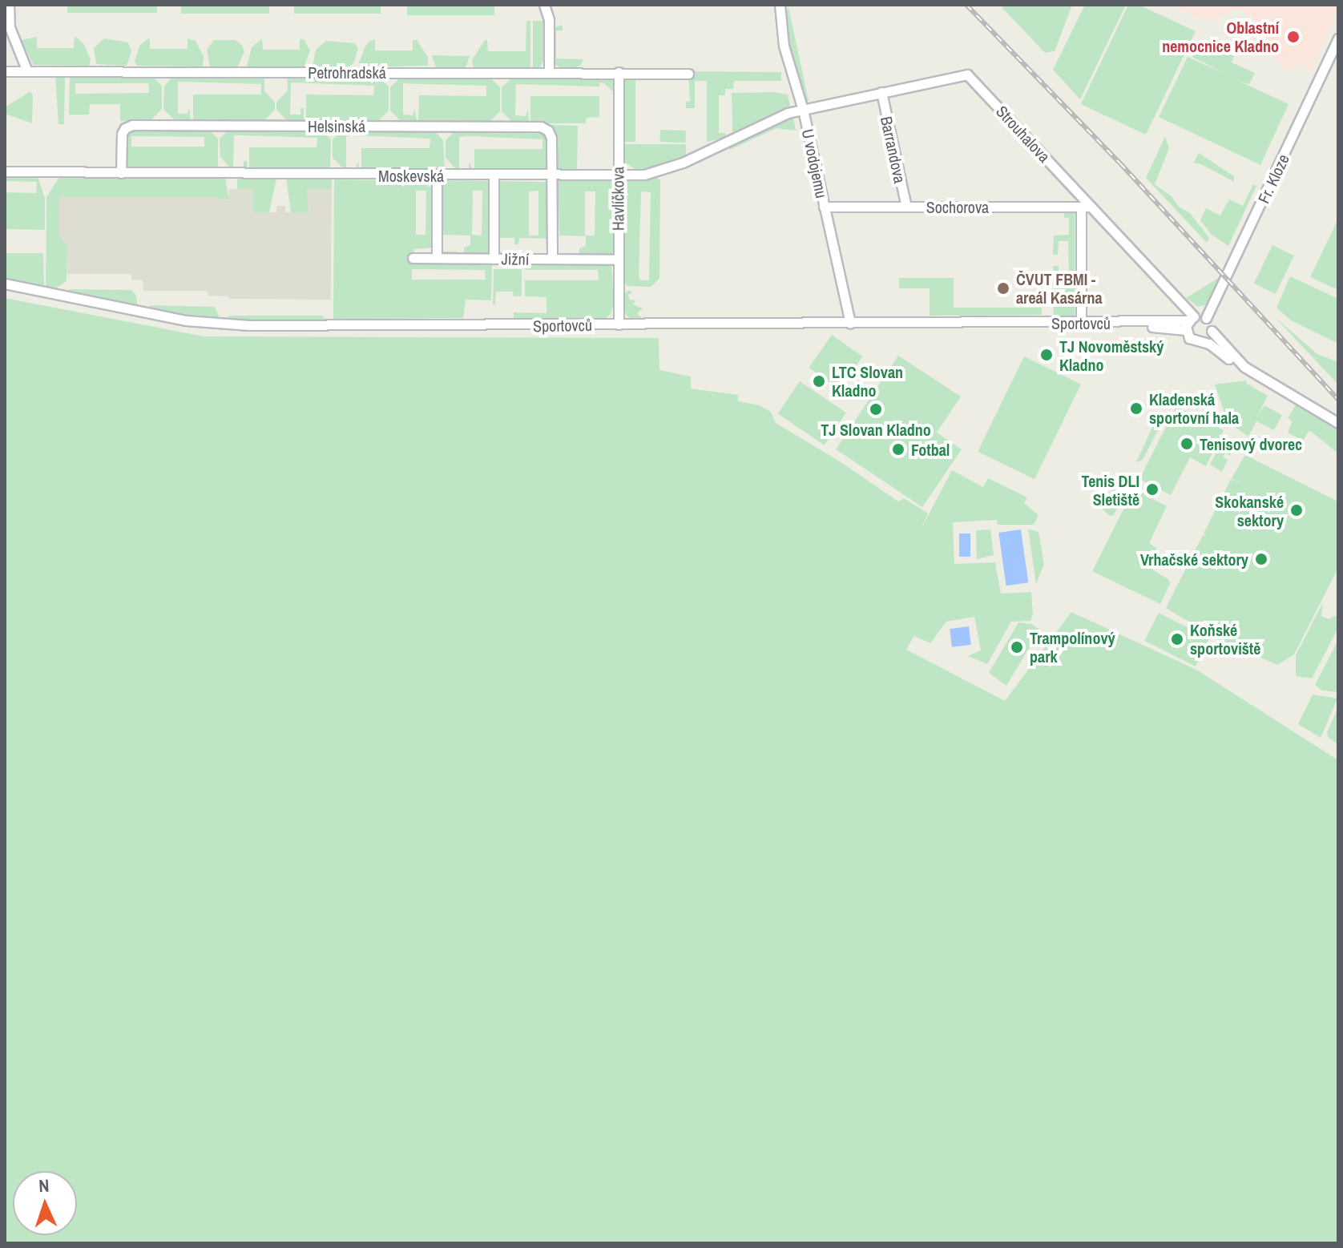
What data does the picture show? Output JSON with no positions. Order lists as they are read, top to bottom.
{
  "streets": {
    "street": [
      "Petrohradská",
      "Helsinská",
      "Strouhalova",
      "Barrandova",
      "U vodojemu",
      "Moskevská",
      "Fr. Kloze",
      "Havlíčkova",
      "Sochorova",
      "Jižní",
      "Sportovců"
    ]
  },
  "crossings": [
    ["Petrohradská", "Havlíčkova"],
    ["Helsinská", "Moskevská"],
    ["Strouhalova", "Barrandova"],
    ["Strouhalova", "U vodojemu"],
    ["Strouhalova", "Moskevská"],
    ["Strouhalova", "Fr. Kloze"],
    ["Strouhalova", "Sochorova"],
    ["Strouhalova", "Sportovců"],
    ["Barrandova", "Sochorova"],
    ["U vodojemu", "Moskevská"],
    ["U vodojemu", "Sochorova"],
    ["U vodojemu", "Sportovců"],
    ["Moskevská", "Havlíčkova"],
    ["Fr. Kloze", "Sportovců"],
    ["Havlíčkova", "Jižní"],
    ["Havlíčkova", "Sportovců"]
  ],
  "places": [
    "Oblastní nemocnice Kladno",
    "ČVUT FBMI - areál Kasárna",
    "TJ Novoměstský Kladno",
    "LTC Slovan Kladno",
    "Kladenská sportovní hala",
    "TJ Slovan Kladno",
    "Tenisový dvorec",
    "Fotbal",
    "Tenis DLI Sletiště",
    "Skokanské sektory",
    "Vrhačské sektory",
    "Koňské sportoviště",
    "Trampolínový park"
  ],
  "north": "top"
}
